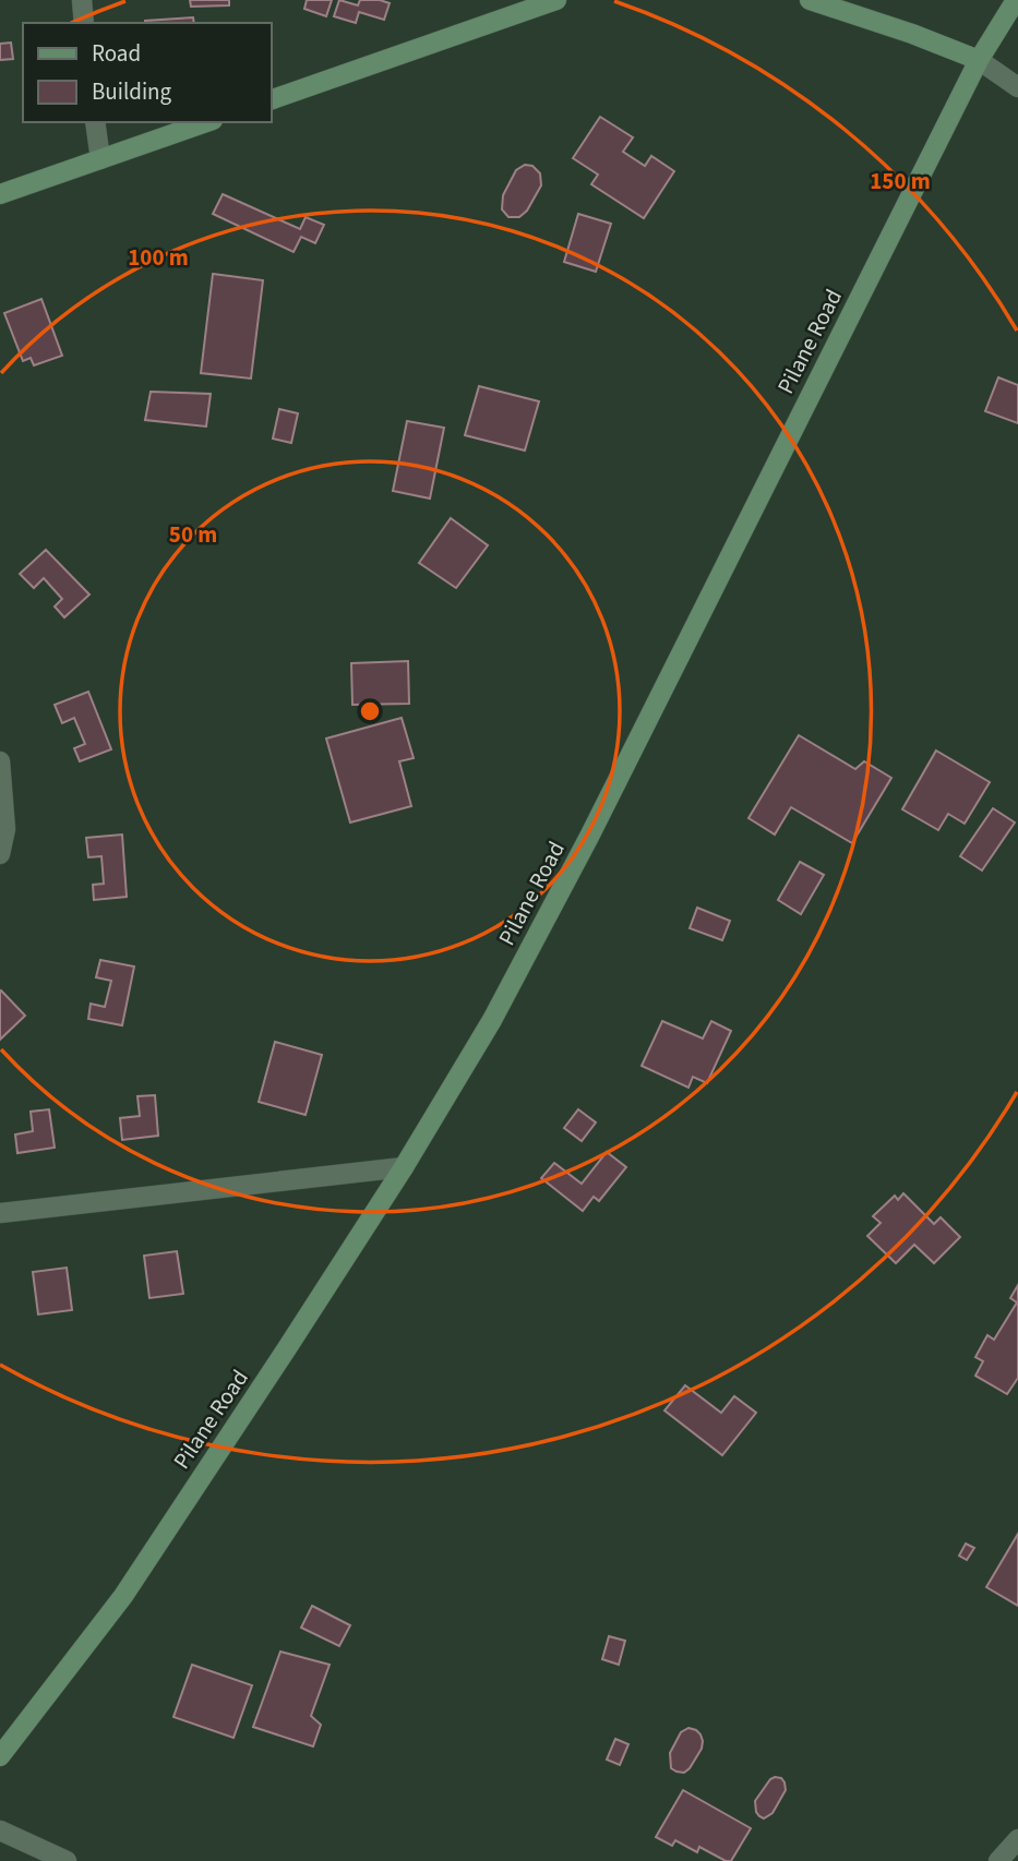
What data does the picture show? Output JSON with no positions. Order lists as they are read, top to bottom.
{
  "streets": {
    "main road": ["Pilane Road"]
  },
  "legend": ["Road", "Building"],
  "rings": ["150 m", "100 m", "50 m"]
}
